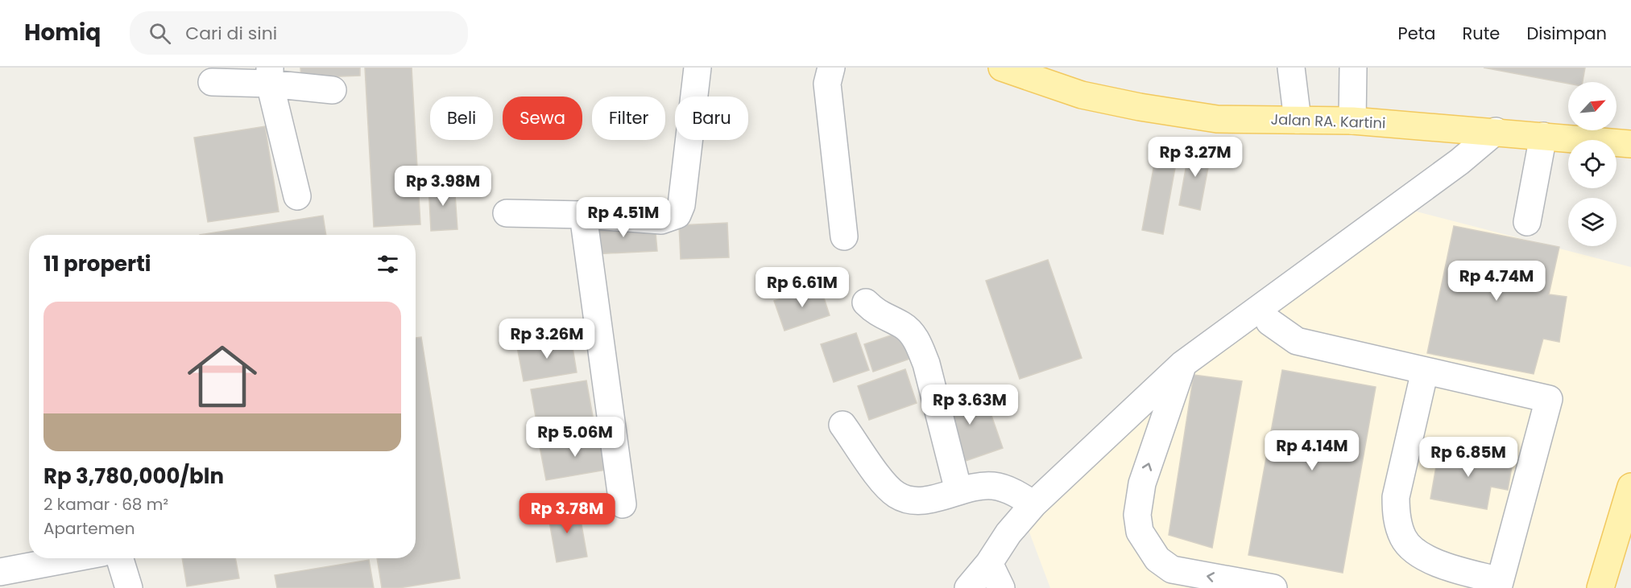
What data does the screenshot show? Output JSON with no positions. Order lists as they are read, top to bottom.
{
  "streets": {
    "main road": ["Jalan RA. Kartini"]
  },
  "north": "top right",
  "page": {
    "header": "Homiq",
    "search": "Cari di sini",
    "nav": ["Peta", "Rute", "Disimpan"],
    "chip": [
      "Beli",
      "Sewa",
      "Filter",
      "Baru"
    ],
    "price": [
      "Rp 3.27M",
      "Rp 3.98M",
      "Rp 4.51M",
      "Rp 4.74M",
      "Rp 6.61M",
      "Rp 3.26M",
      "Rp 3.63M",
      "Rp 5.06M",
      "Rp 4.14M",
      "Rp 6.85M",
      "Rp 3.78M"
    ],
    "heading": "11 properti",
    "list": [
      {
        "name": "Rp 3,780,000/bln",
        "note": "2 kamar · 68 m² · Apartemen"
      }
    ]
  }
}
